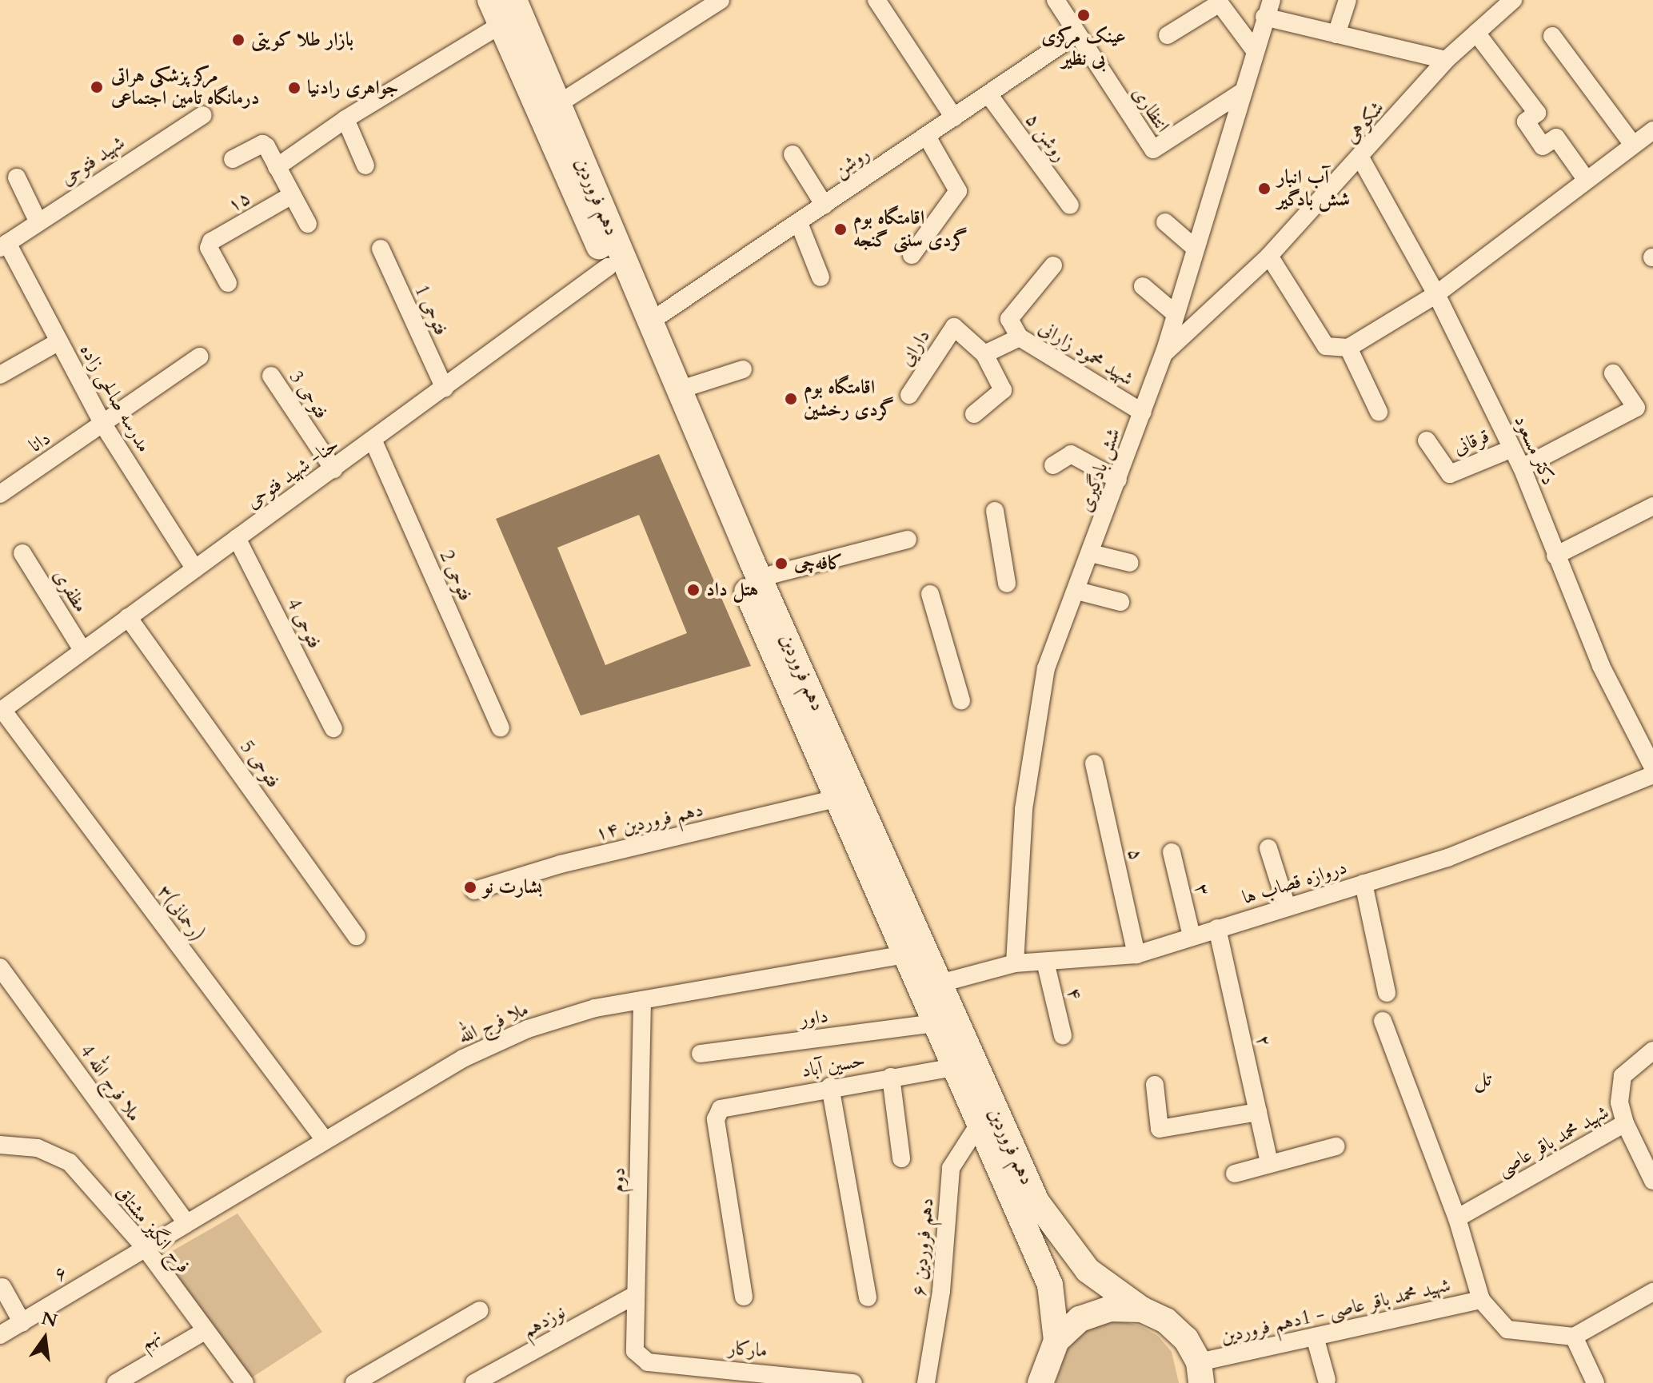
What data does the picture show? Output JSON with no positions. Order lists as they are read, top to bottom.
{
  "streets": {
    "main road": ["دهم فروردین"],
    "street": [
      "انتظاری",
      "شکوهی",
      "روشن ۵",
      "شهید فتوحی",
      "روشن",
      "۱۵",
      "فتوحی 1",
      "دارایی",
      "شهید محمود زارانی",
      "فتوحی 3",
      "مدرسه صالحی زاده",
      "دانا",
      "قرقانی",
      "دکتر مسعود",
      "شش بادگیری",
      "حنا- شهید فتوحی",
      "فتوحی 2",
      "مظفری",
      "فتوحی 4",
      "فتوحی 5",
      "دهم فروردین ۱۴",
      "۵",
      "دروازه قصاب ها",
      "۳",
      "۳(رحمانی)",
      "۴",
      "داور",
      "ملا فرج الله",
      "۲",
      "حسین آباد",
      "4 ملا فرج الله",
      "شهید محمد باقر عاصی",
      "دوم",
      "فرح انگیز مشتاق",
      "دهم فروردین ۶",
      "۶",
      "شهید محمد باقر عاصی - 1دهم فروردین",
      "نوزدهم",
      "نهم",
      "مارکار"
    ]
  },
  "crossings": [
    ["انتظاری", "روشن"],
    ["انتظاری", "شش بادگیری"],
    ["شکوهی", "دکتر مسعود"],
    ["شکوهی", "شش بادگیری"],
    ["روشن ۵", "روشن"],
    ["شهید فتوحی", "مدرسه صالحی زاده"],
    ["روشن", "دهم فروردین"],
    ["دهم فروردین", "حنا- شهید فتوحی"],
    ["دهم فروردین", "دهم فروردین ۱۴"],
    ["دهم فروردین", "دروازه قصاب ها"],
    ["دهم فروردین", "داور"],
    ["دهم فروردین", "ملا فرج الله"],
    ["دهم فروردین", "حسین آباد"],
    ["دهم فروردین", "دهم فروردین ۶"],
    ["دهم فروردین", "شهید محمد باقر عاصی - 1دهم فروردین"],
    ["فتوحی 1", "حنا- شهید فتوحی"],
    ["شهید محمود زارانی", "شش بادگیری"],
    ["فتوحی 3", "حنا- شهید فتوحی"],
    ["مدرسه صالحی زاده", "دانا"],
    ["مدرسه صالحی زاده", "حنا- شهید فتوحی"],
    ["قرقانی", "دکتر مسعود"],
    ["شش بادگیری", "دروازه قصاب ها"],
    ["حنا- شهید فتوحی", "فتوحی 2"],
    ["حنا- شهید فتوحی", "مظفری"],
    ["حنا- شهید فتوحی", "فتوحی 4"],
    ["حنا- شهید فتوحی", "فتوحی 5"],
    ["حنا- شهید فتوحی", "۳(رحمانی)"],
    ["۵", "دروازه قصاب ها"],
    ["دروازه قصاب ها", "۳"],
    ["دروازه قصاب ها", "۴"],
    ["دروازه قصاب ها", "۲"],
    ["۳(رحمانی)", "ملا فرج الله"],
    ["ملا فرج الله", "4 ملا فرج الله"],
    ["ملا فرج الله", "دوم"],
    ["ملا فرج الله", "فرح انگیز مشتاق"],
    ["ملا فرج الله", "۶"],
    ["دوم", "نوزدهم"],
    ["دوم", "مارکار"],
    ["فرح انگیز مشتاق", "۶"],
    ["فرح انگیز مشتاق", "نهم"]
  ],
  "districts": ["تل"],
  "places": [
    "عینک مرکزی بی نظیر",
    "بازار طلا کویتی",
    "مرکز پزشکی هراتی درمانگاه تامین اجتماعی",
    "جواهری رادنیا",
    "آب انبار شش بادگیر",
    "اقامتگاه بوم گردی سنتی گنجه",
    "اقامتگاه بوم گردی رخشین",
    "کافه‌چی",
    "هتل داد",
    "بشارت نو"
  ],
  "north": "top"
}
